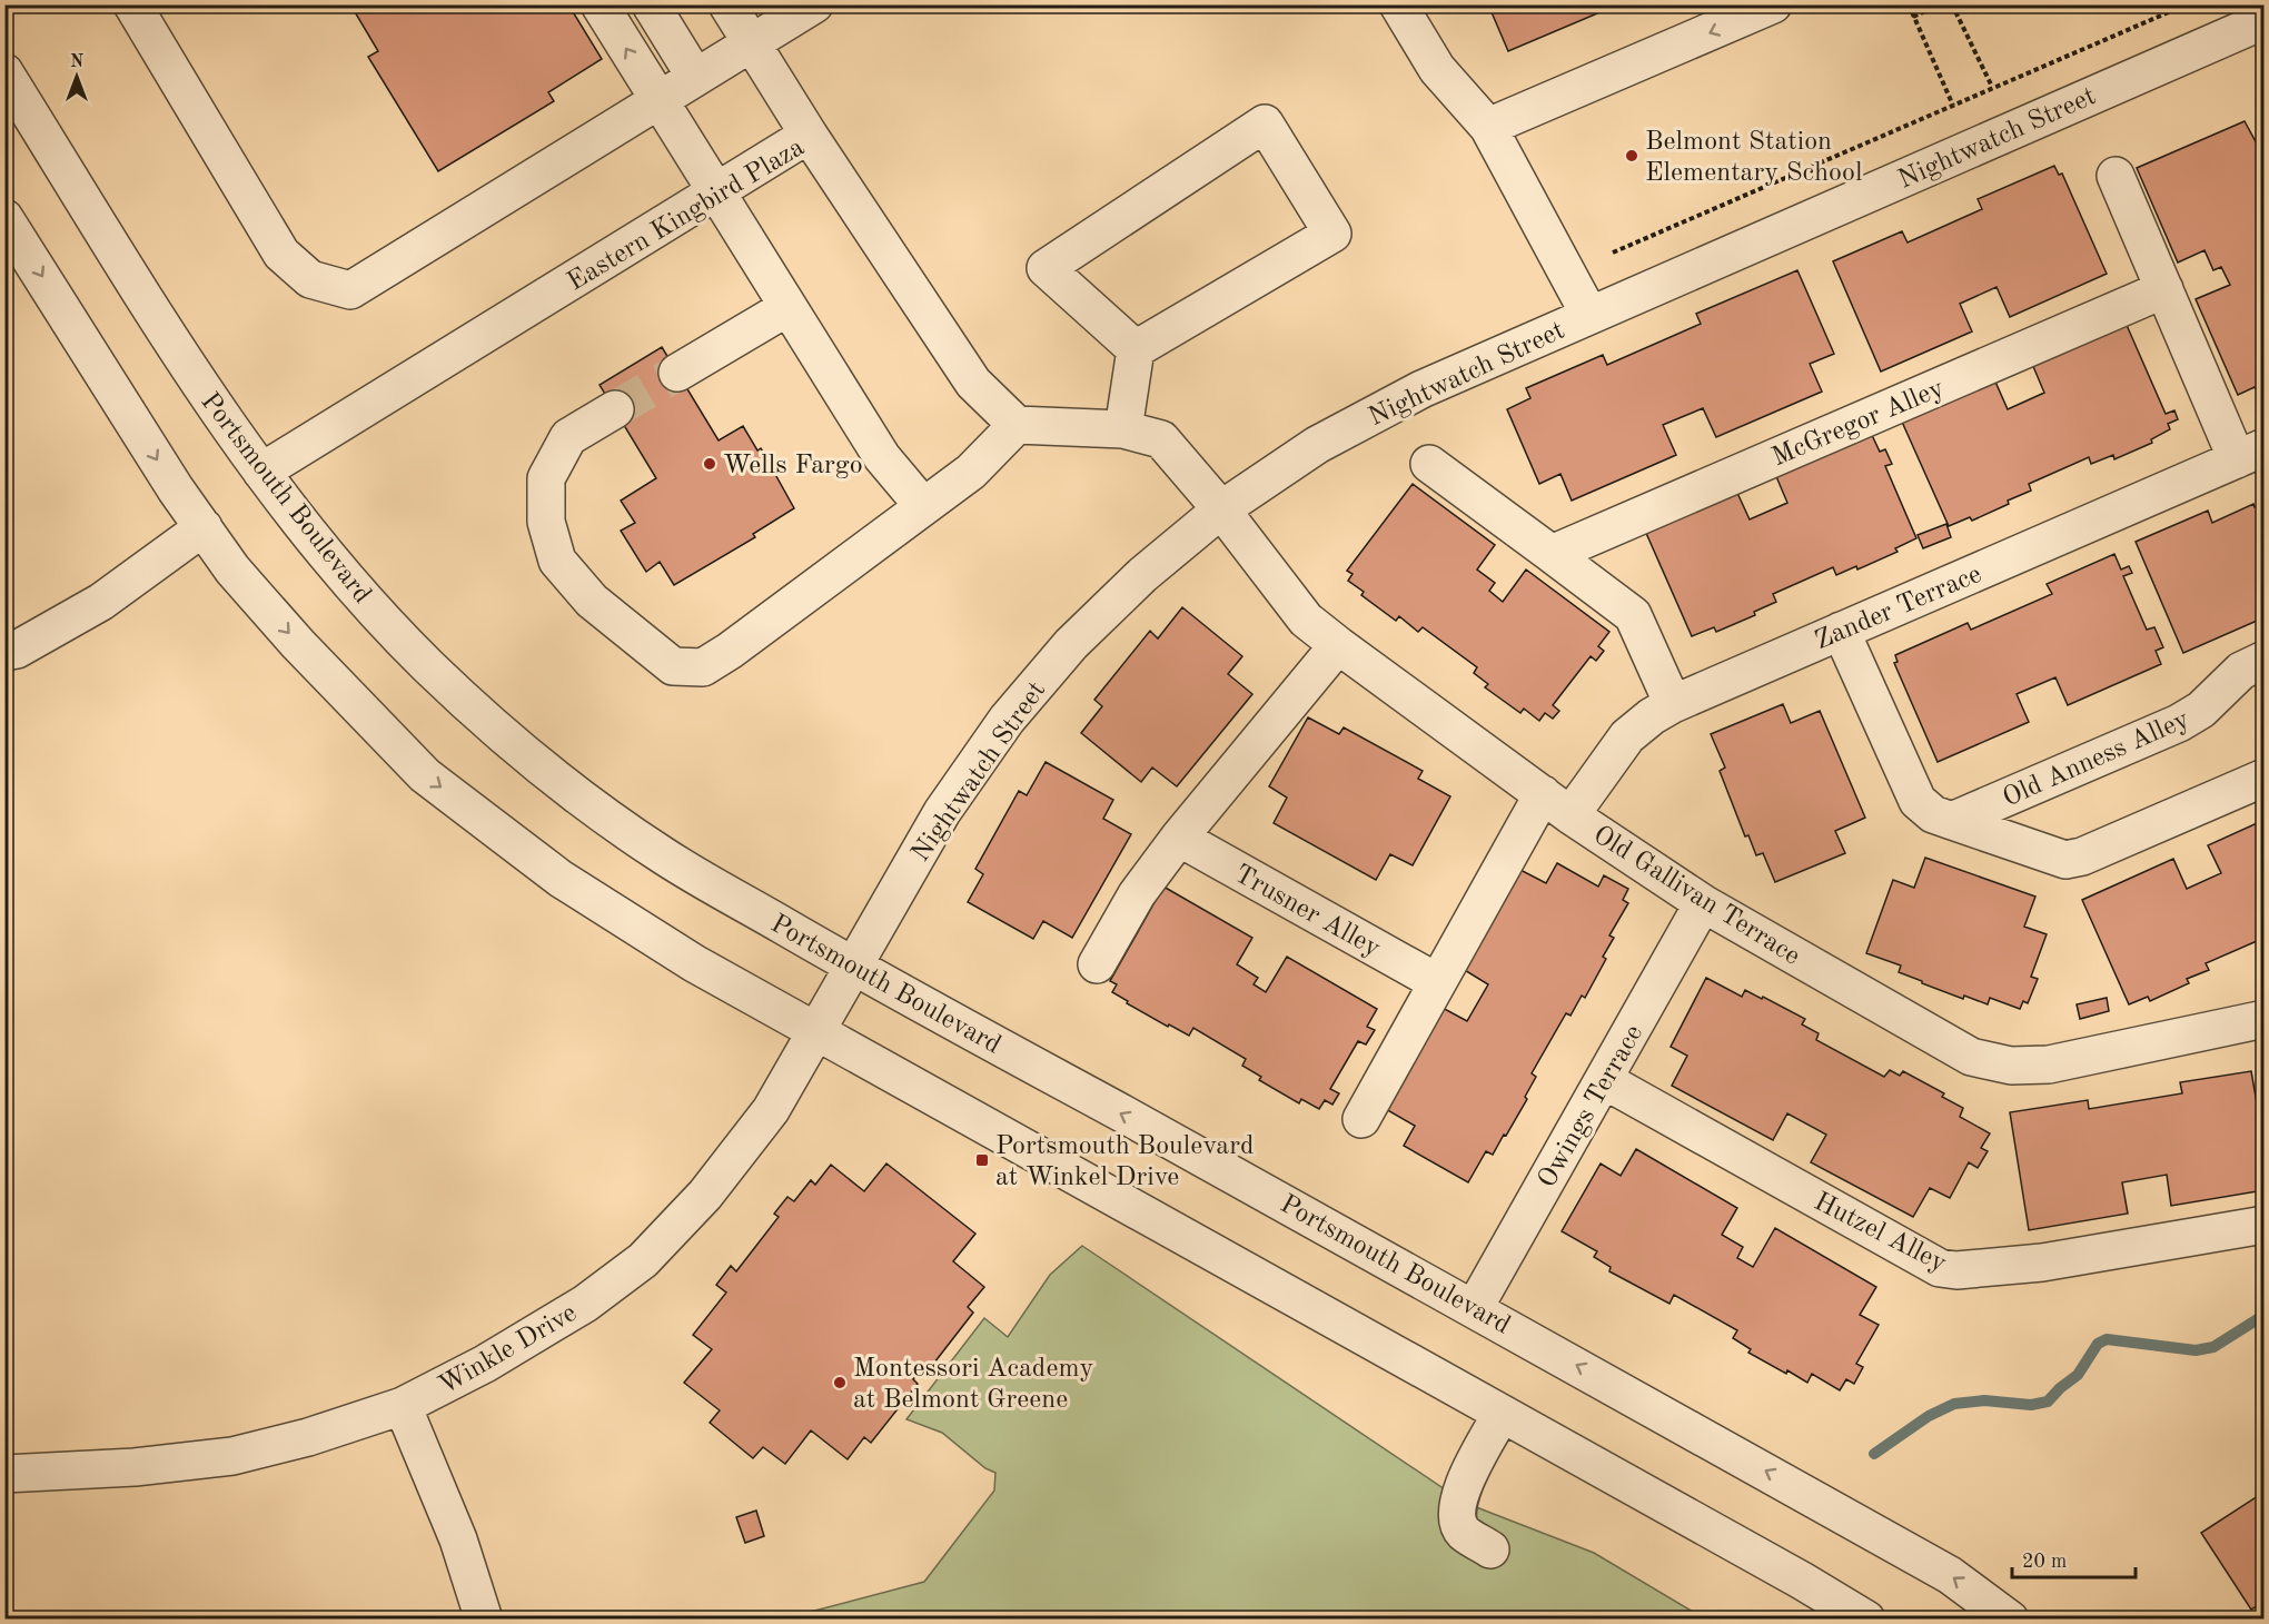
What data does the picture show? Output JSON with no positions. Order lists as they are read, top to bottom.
{
  "streets": {
    "street": [
      "Nightwatch Street",
      "Eastern Kingbird Plaza",
      "McGregor Alley",
      "Portsmouth Boulevard",
      "Zander Terrace",
      "Old Anness Alley",
      "Old Gallivan Terrace",
      "Trusner Alley",
      "Owings Terrace",
      "Hutzel Alley",
      "Winkle Drive"
    ]
  },
  "crossings": [
    ["Nightwatch Street", "Portsmouth Boulevard"],
    ["Nightwatch Street", "Old Gallivan Terrace"],
    ["Nightwatch Street", "Winkle Drive"],
    ["Eastern Kingbird Plaza", "Portsmouth Boulevard"],
    ["Portsmouth Boulevard", "Owings Terrace"],
    ["Portsmouth Boulevard", "Winkle Drive"],
    ["Zander Terrace", "Old Anness Alley"],
    ["Zander Terrace", "Old Gallivan Terrace"],
    ["Old Gallivan Terrace", "Owings Terrace"],
    ["Owings Terrace", "Hutzel Alley"]
  ],
  "places": {
    "other": ["Belmont Station Elementary School", "Wells Fargo", "Montessori Academy at Belmont Greene"],
    "transit": ["Portsmouth Boulevard at Winkel Drive"]
  },
  "scale_bar": "20 m",
  "north": "top"
}
